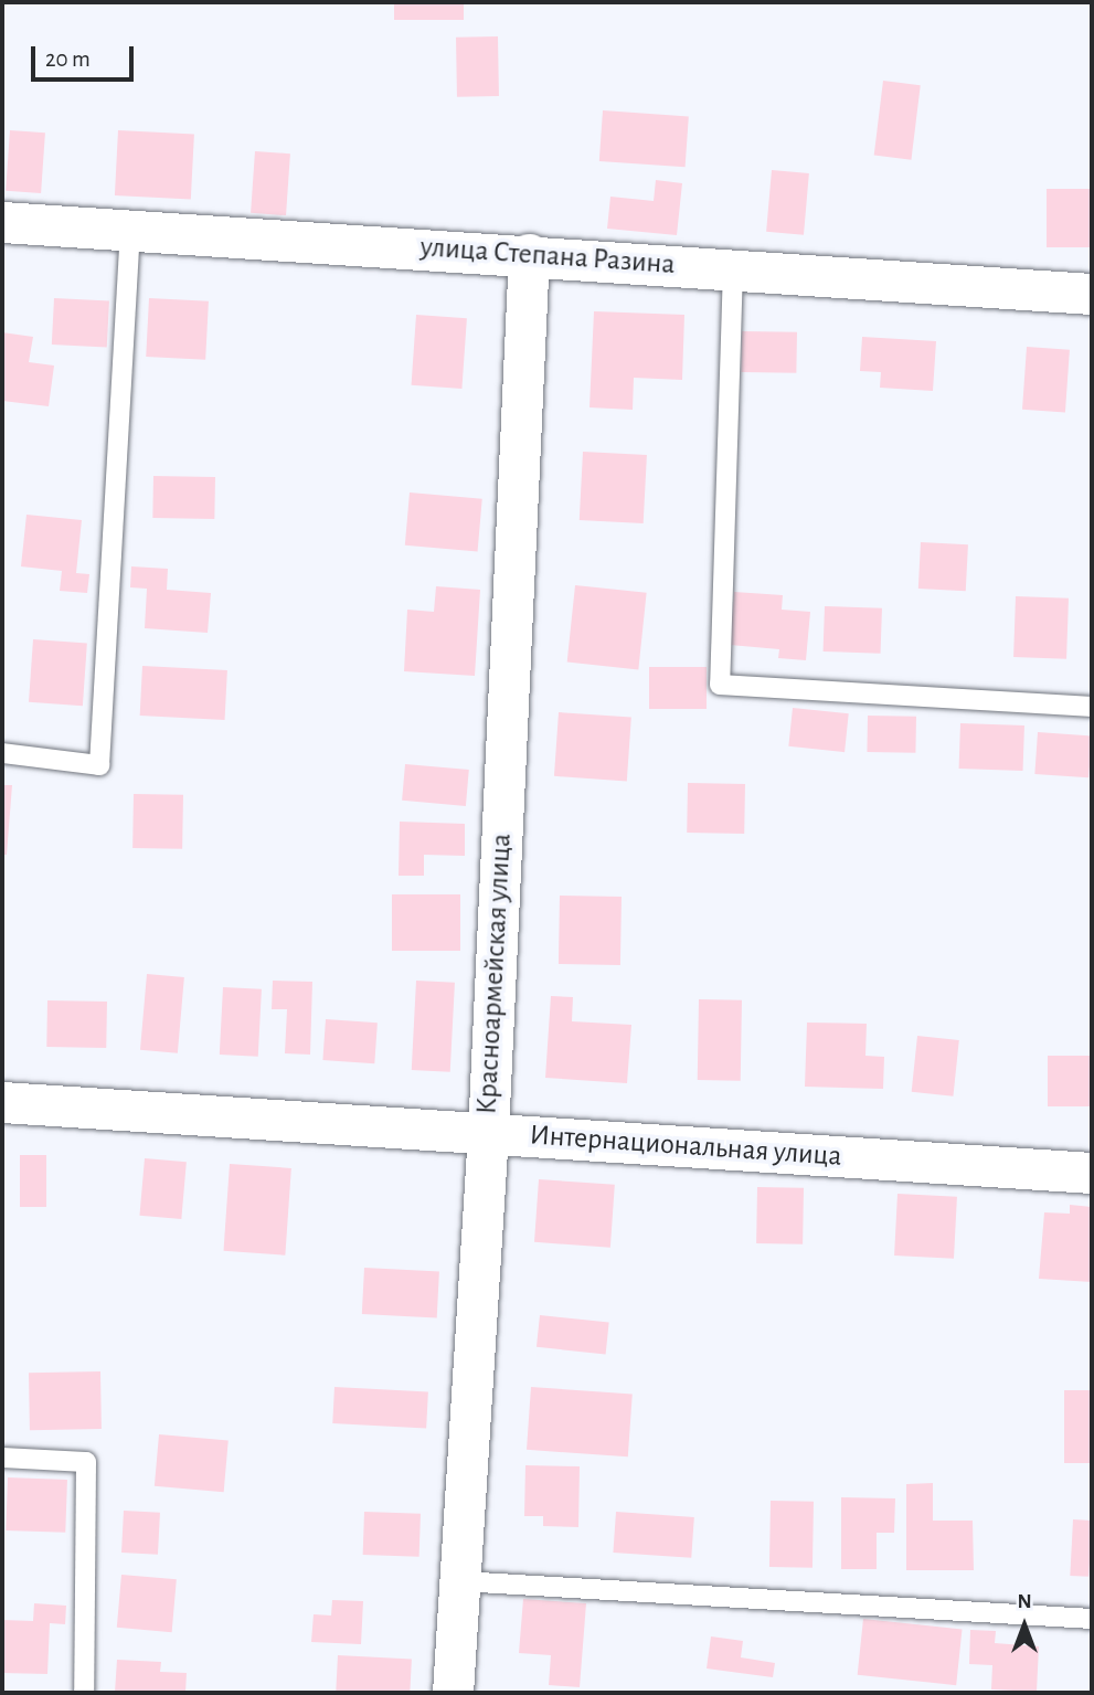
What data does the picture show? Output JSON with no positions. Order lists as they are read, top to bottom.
{
  "streets": {
    "street": ["улица Степана Разина", "Красноармейская улица", "Интернациональная улица"]
  },
  "crossings": [
    ["улица Степана Разина", "Красноармейская улица"],
    ["Красноармейская улица", "Интернациональная улица"]
  ],
  "scale_bar": "20 m",
  "north": "top"
}
